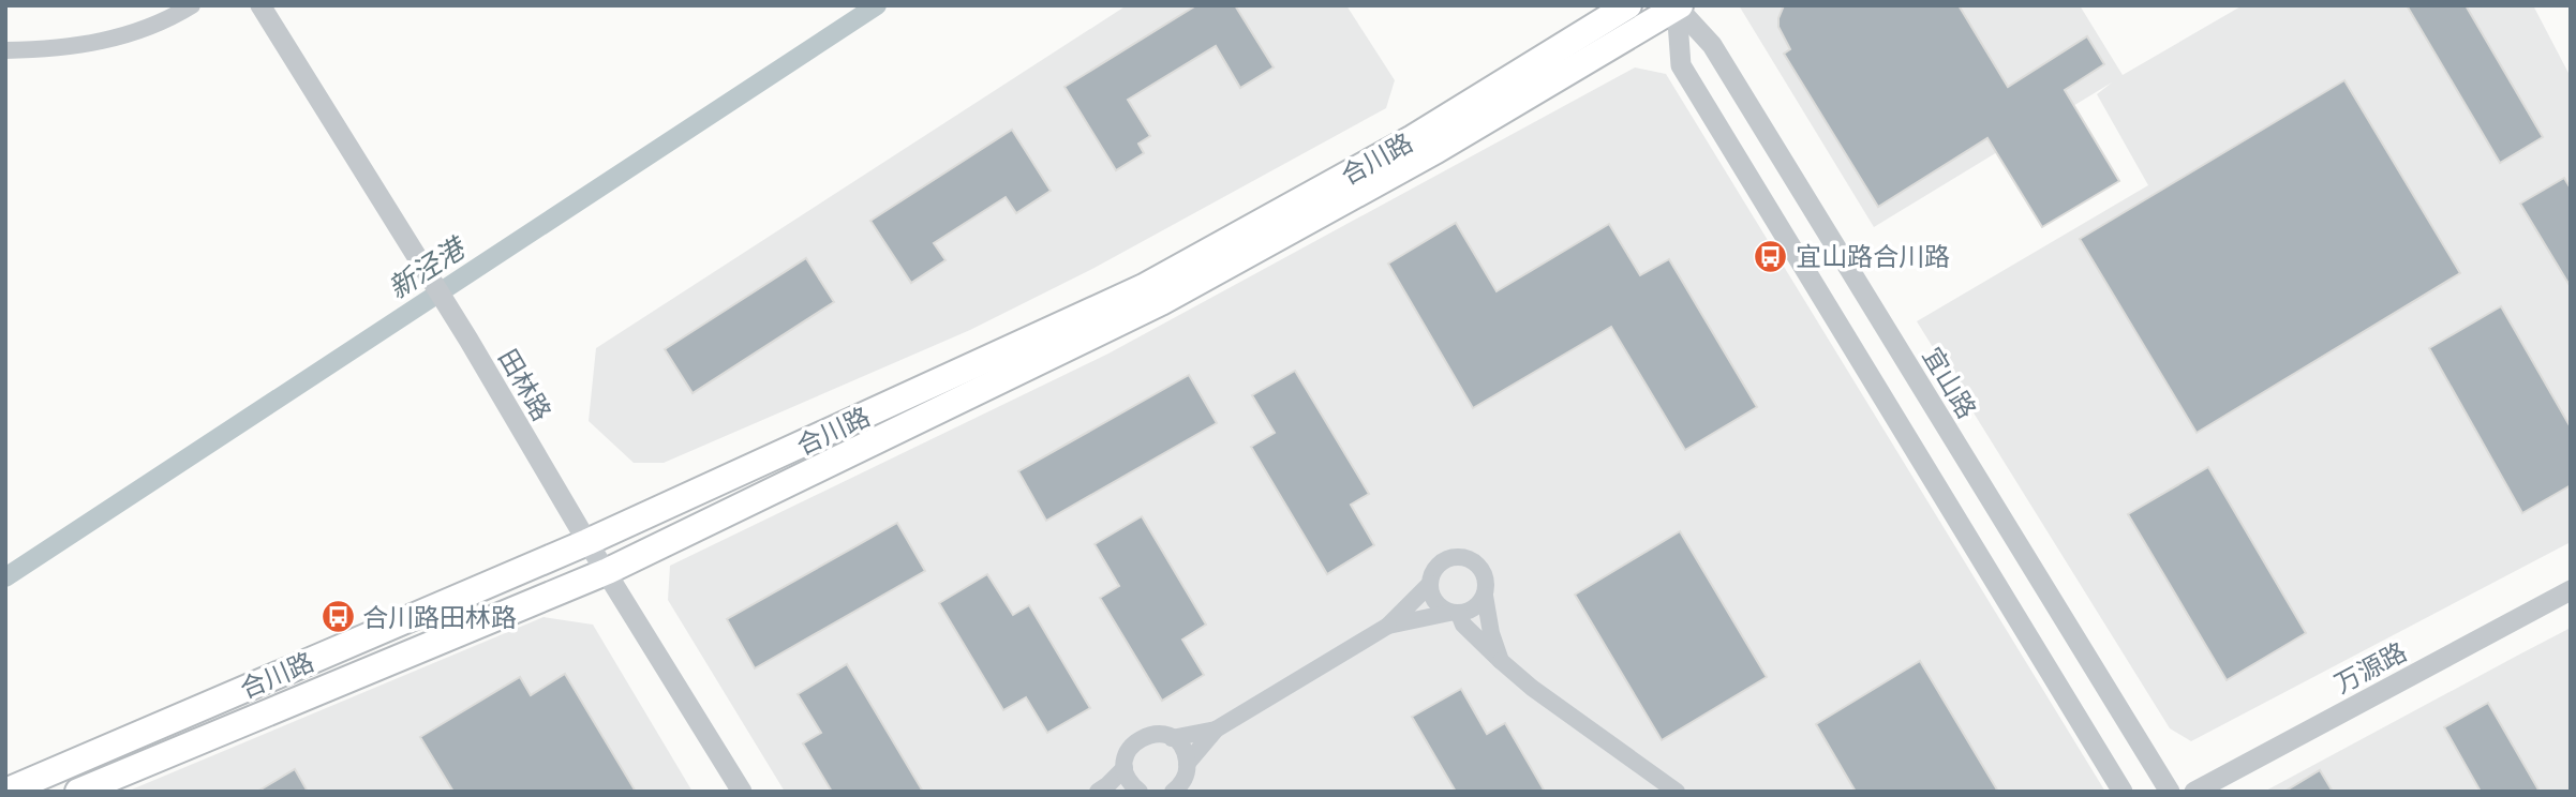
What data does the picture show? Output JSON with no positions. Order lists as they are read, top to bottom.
{
  "streets": {
    "main road": ["合川路"],
    "street": ["宜山路", "田林路", "万源路"]
  },
  "crossings": [
    ["合川路", "宜山路"],
    ["合川路", "田林路"]
  ],
  "water": ["新泾港"],
  "places": {
    "bus stop": ["宜山路合川路", "合川路田林路"]
  }
}
